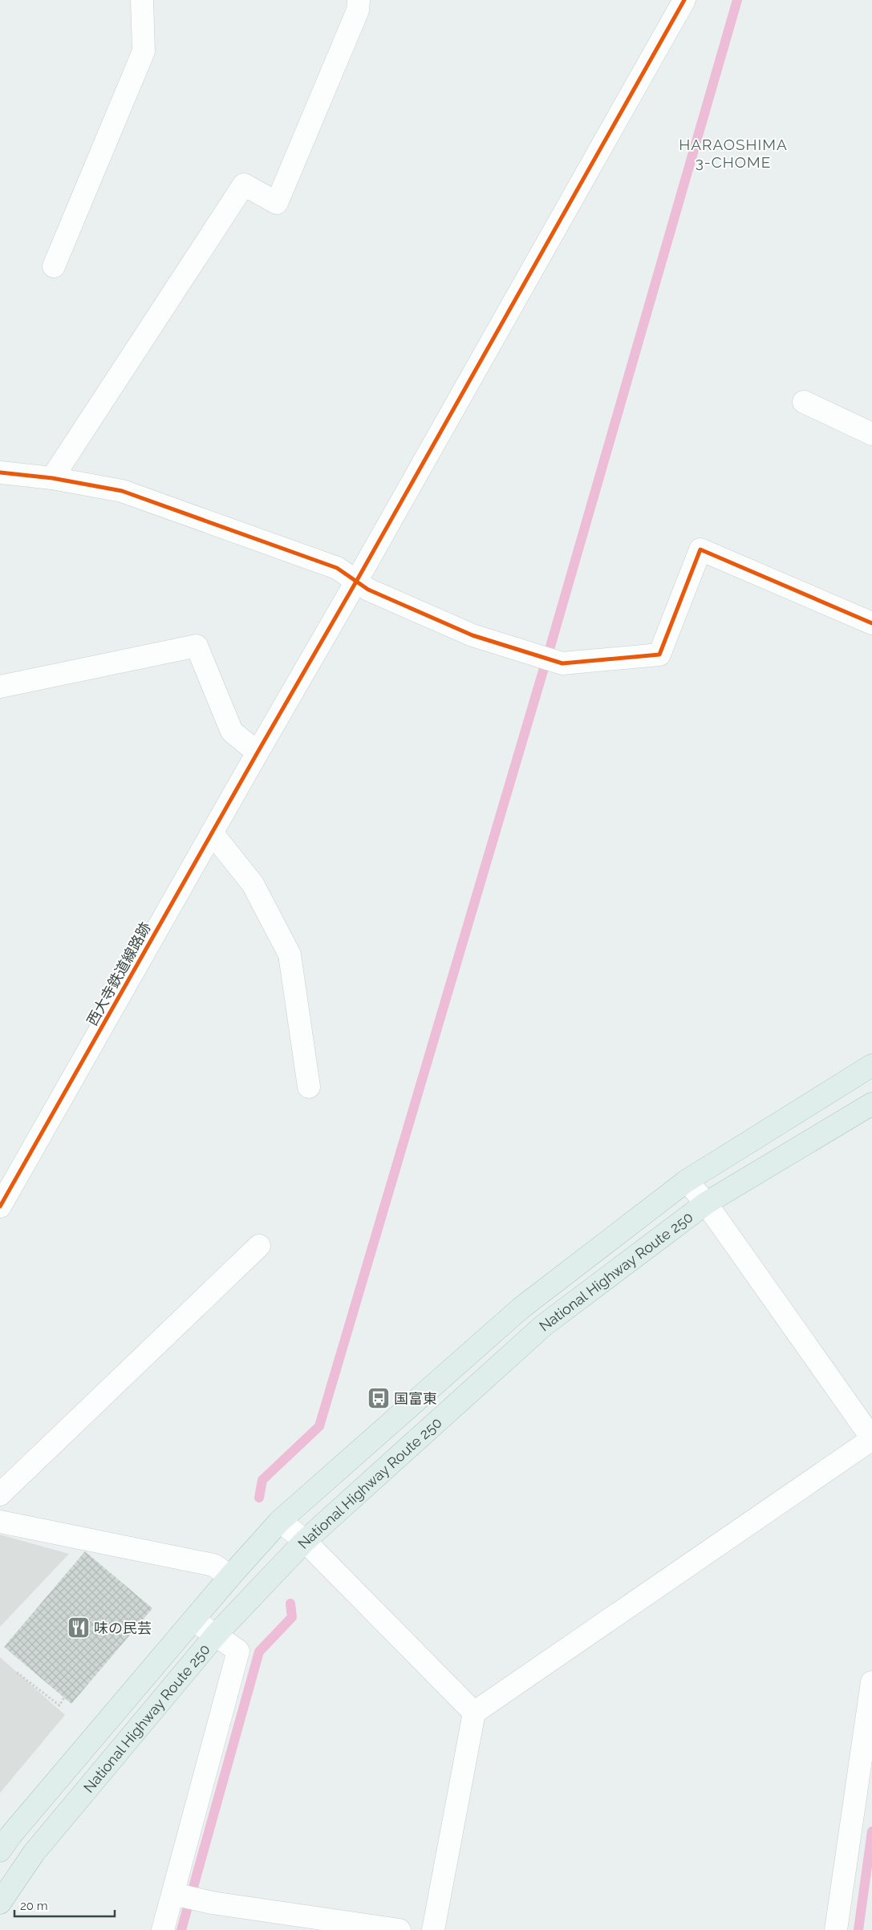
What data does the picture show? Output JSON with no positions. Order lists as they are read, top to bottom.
{
  "streets": {
    "highway": ["National Highway Route 250"],
    "street": ["西大寺鉄道線路跡"]
  },
  "districts": ["HARAOSHIMA 3-CHOME"],
  "places": {
    "bus stop": ["国富東"],
    "restaurant": ["味の民芸"]
  },
  "scale_bar": "20 m"
}
